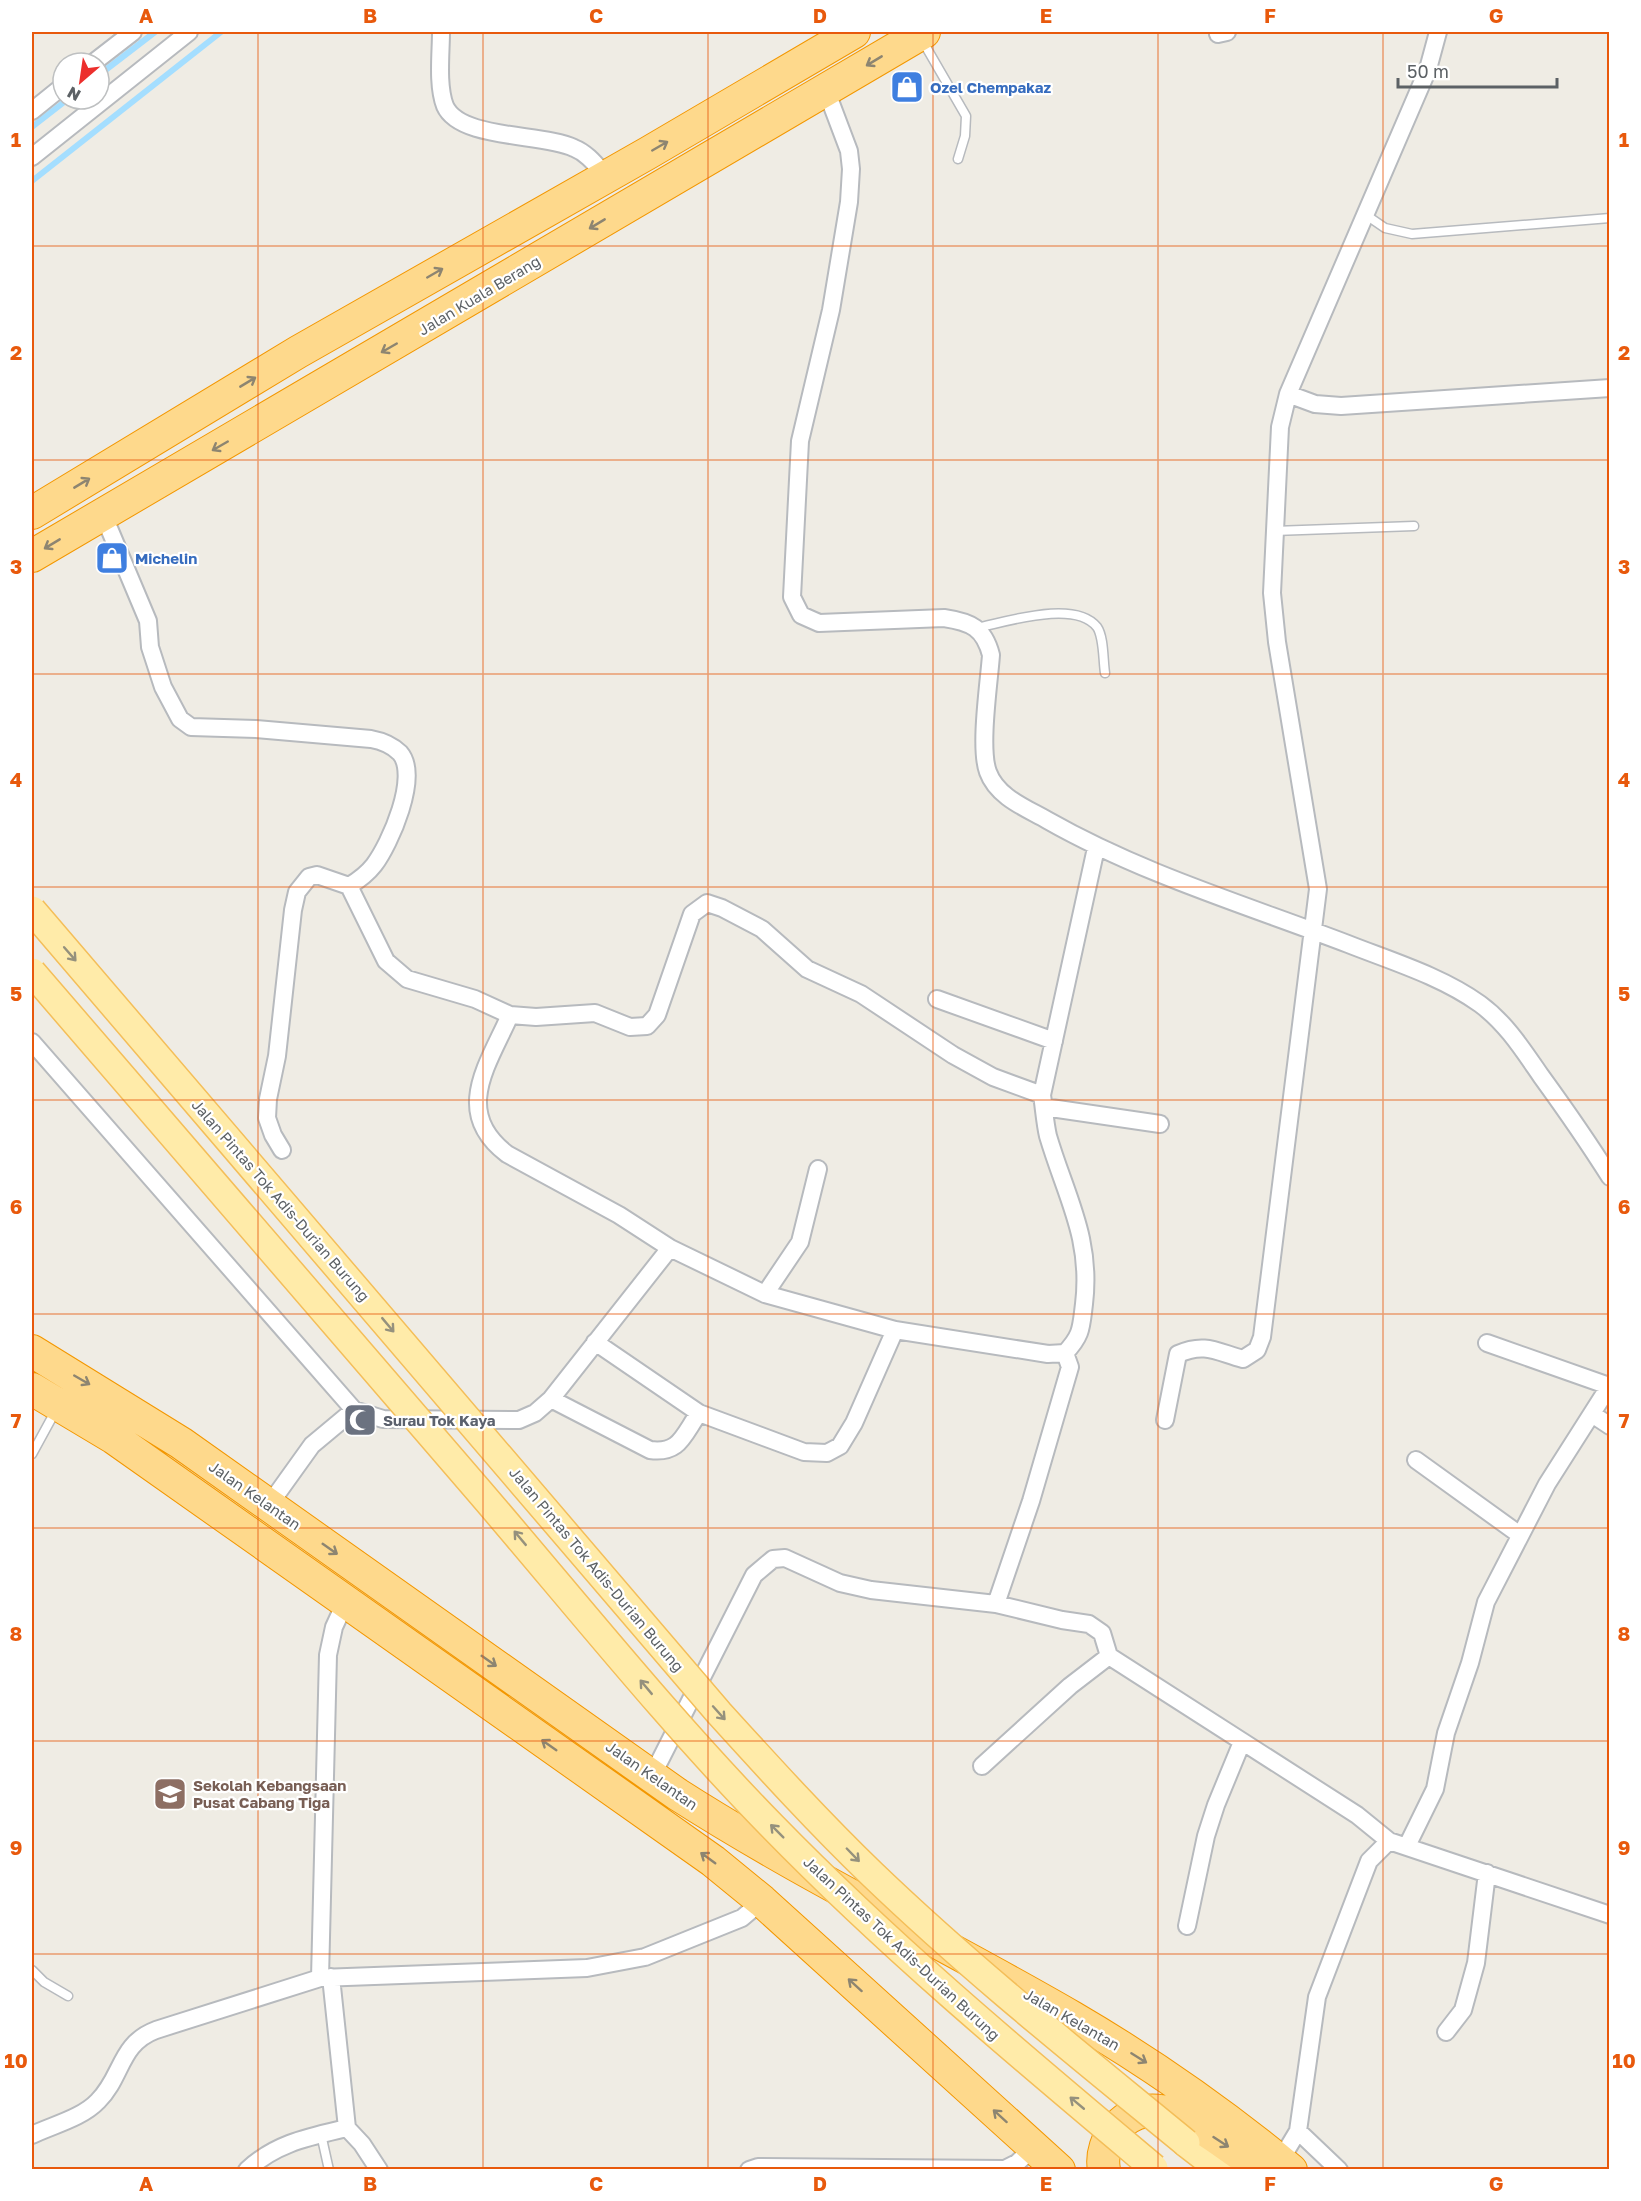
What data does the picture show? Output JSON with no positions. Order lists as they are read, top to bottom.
{
  "streets": {
    "highway": ["Jalan Kuala Berang", "Jalan Kelantan"],
    "main road": ["Jalan Pintas Tok Adis-Durian Burung"]
  },
  "places": {
    "shop": ["Ozel Chempakaz", "Michelin"],
    "mosque": ["Surau Tok Kaya"],
    "school or university": ["Sekolah Kebangsaan Pusat Cabang Tiga"]
  },
  "scale_bar": "50 m",
  "north": "bottom left",
  "grid": {
    "columns": [
      "A",
      "B",
      "C",
      "D",
      "E",
      "F",
      "G"
    ],
    "rows": [
      "1",
      "2",
      "3",
      "4",
      "5",
      "6",
      "7",
      "8",
      "9",
      "10"
    ]
  }
}
